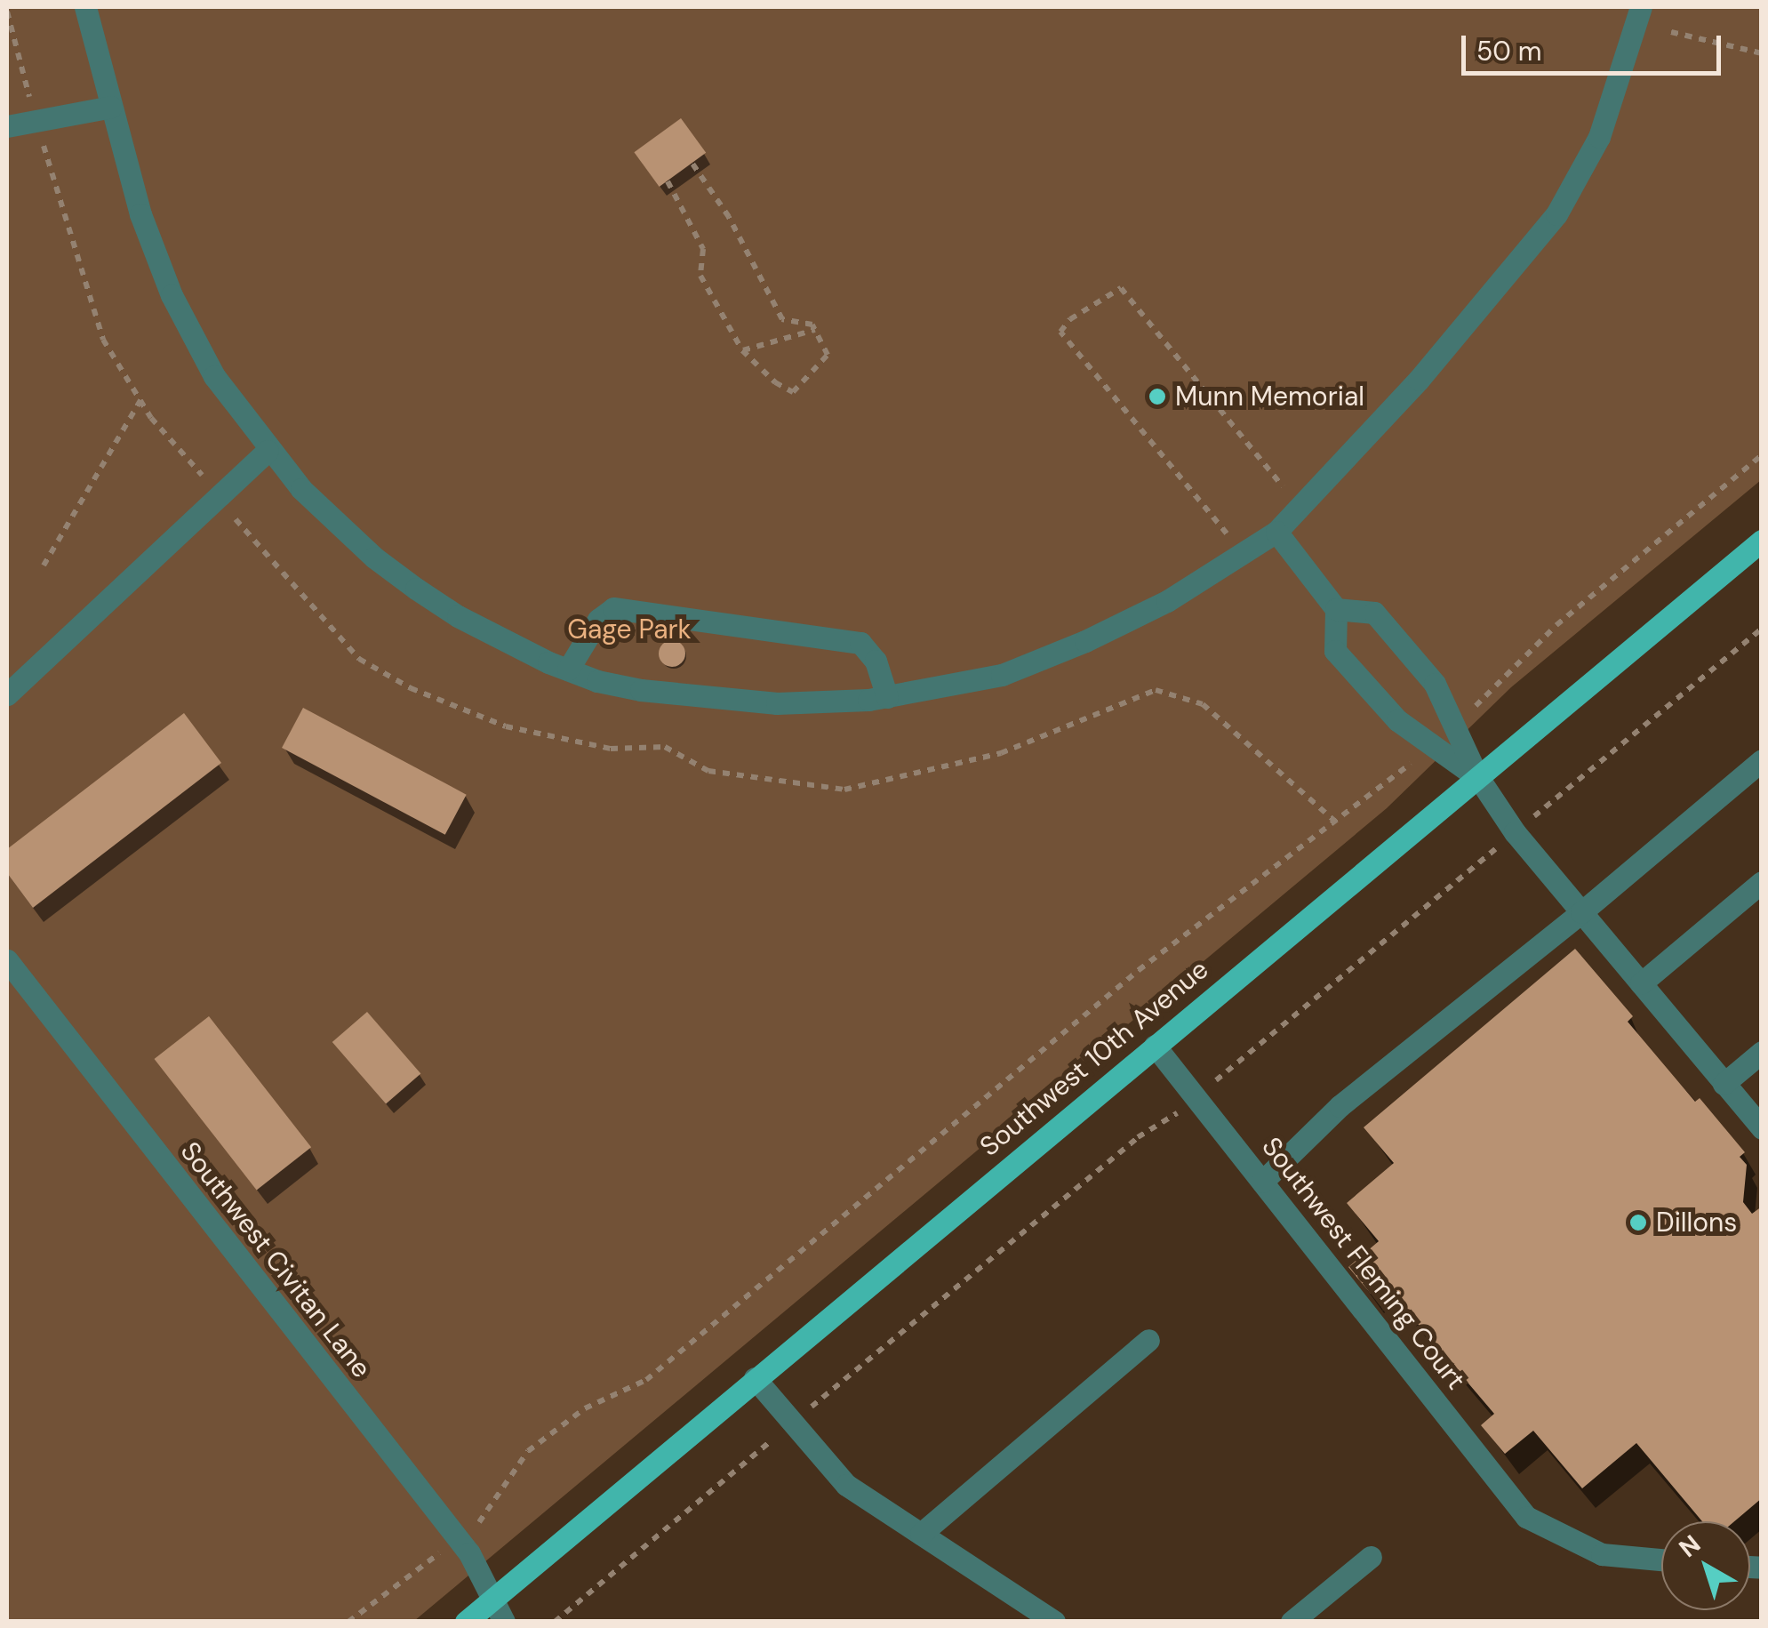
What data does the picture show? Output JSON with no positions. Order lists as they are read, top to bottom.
{
  "streets": {
    "main road": ["Southwest 10th Avenue"],
    "street": ["Southwest Civitan Lane", "Southwest Fleming Court"]
  },
  "crossings": [
    ["Southwest 10th Avenue", "Southwest Civitan Lane"],
    ["Southwest 10th Avenue", "Southwest Fleming Court"]
  ],
  "parks": ["Gage Park"],
  "places": ["Munn Memorial", "Dillons"],
  "scale_bar": "50 m",
  "north": "top left"
}
